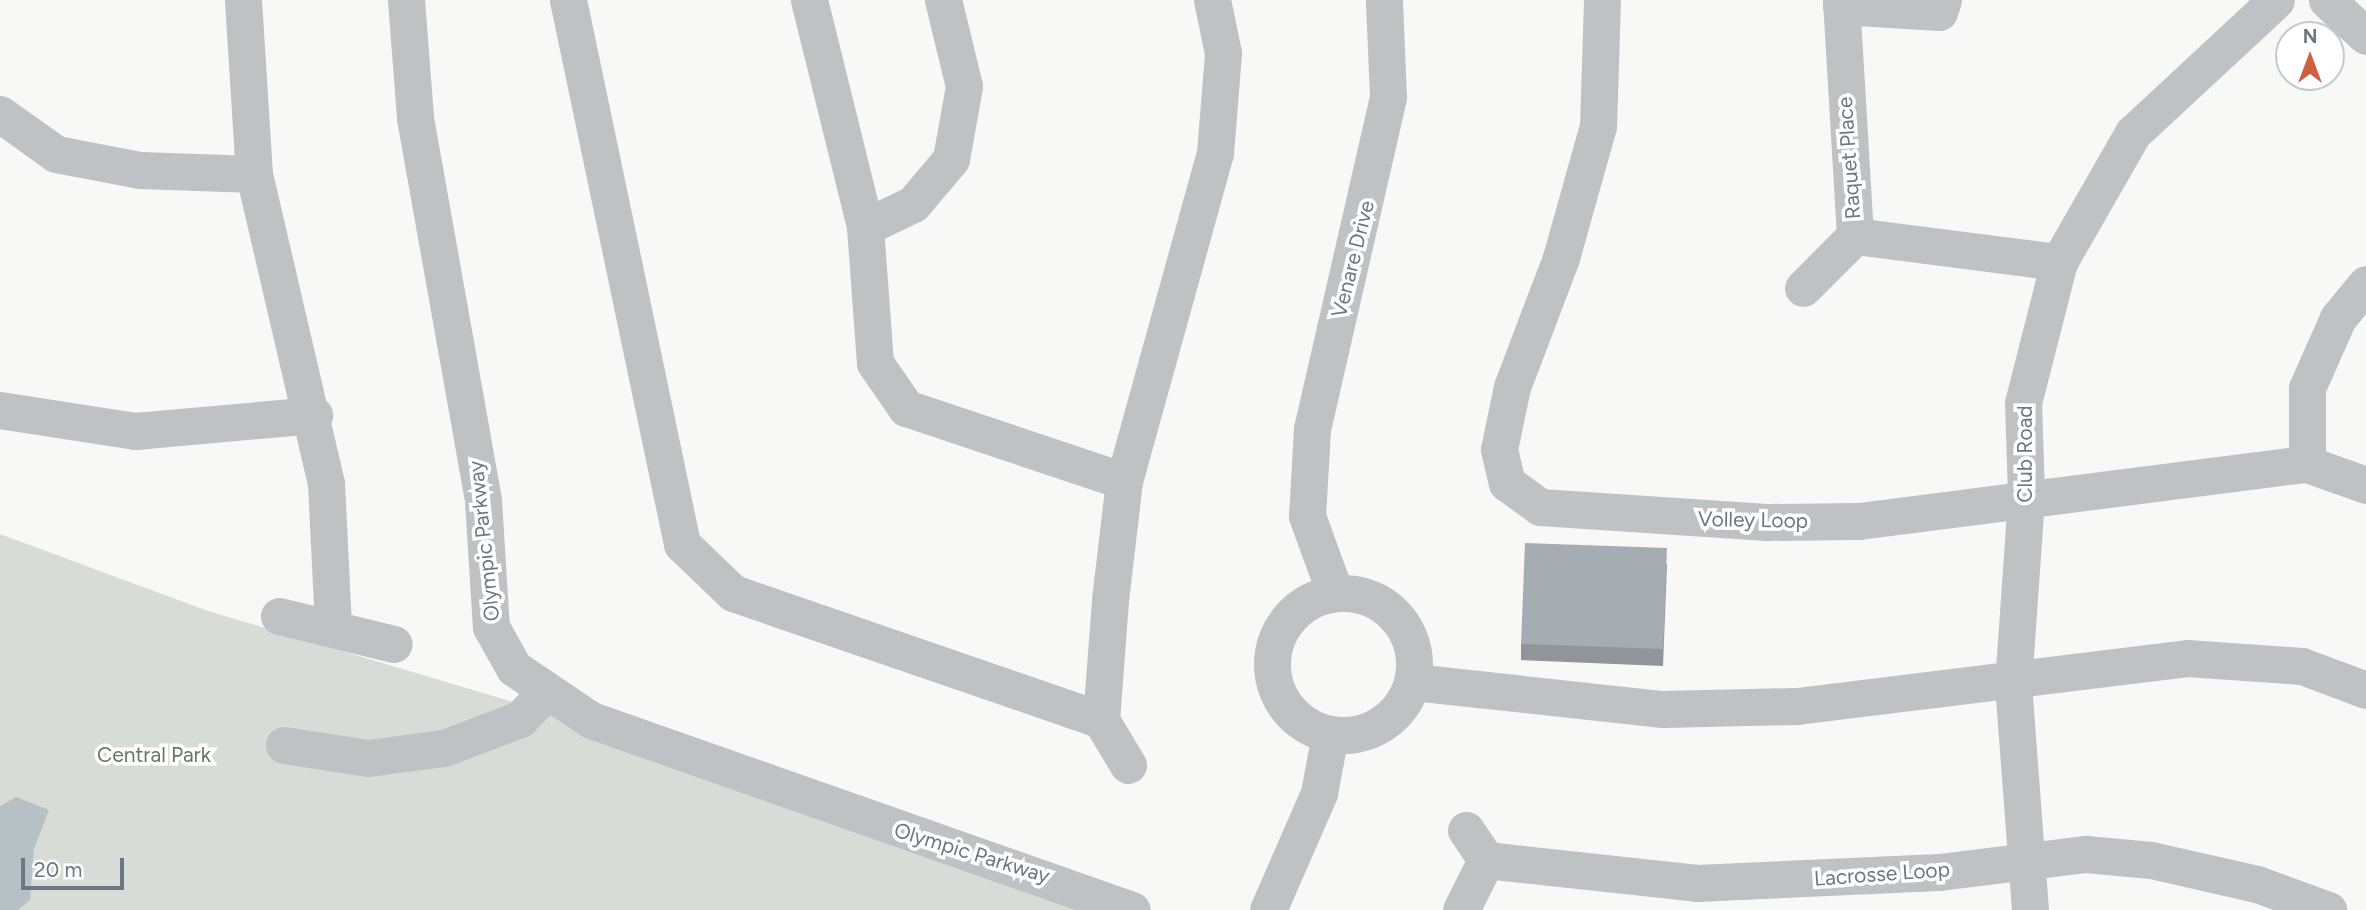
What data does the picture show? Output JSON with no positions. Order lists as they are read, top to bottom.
{
  "streets": {
    "street": [
      "Raquet Place",
      "Venare Drive",
      "Club Road",
      "Volley Loop",
      "Olympic Parkway",
      "Lacrosse Loop"
    ]
  },
  "crossings": [
    ["Raquet Place", "Club Road"],
    ["Club Road", "Volley Loop"],
    ["Club Road", "Lacrosse Loop"]
  ],
  "parks": ["Central Park"],
  "scale_bar": "20 m",
  "north": "top"
}
